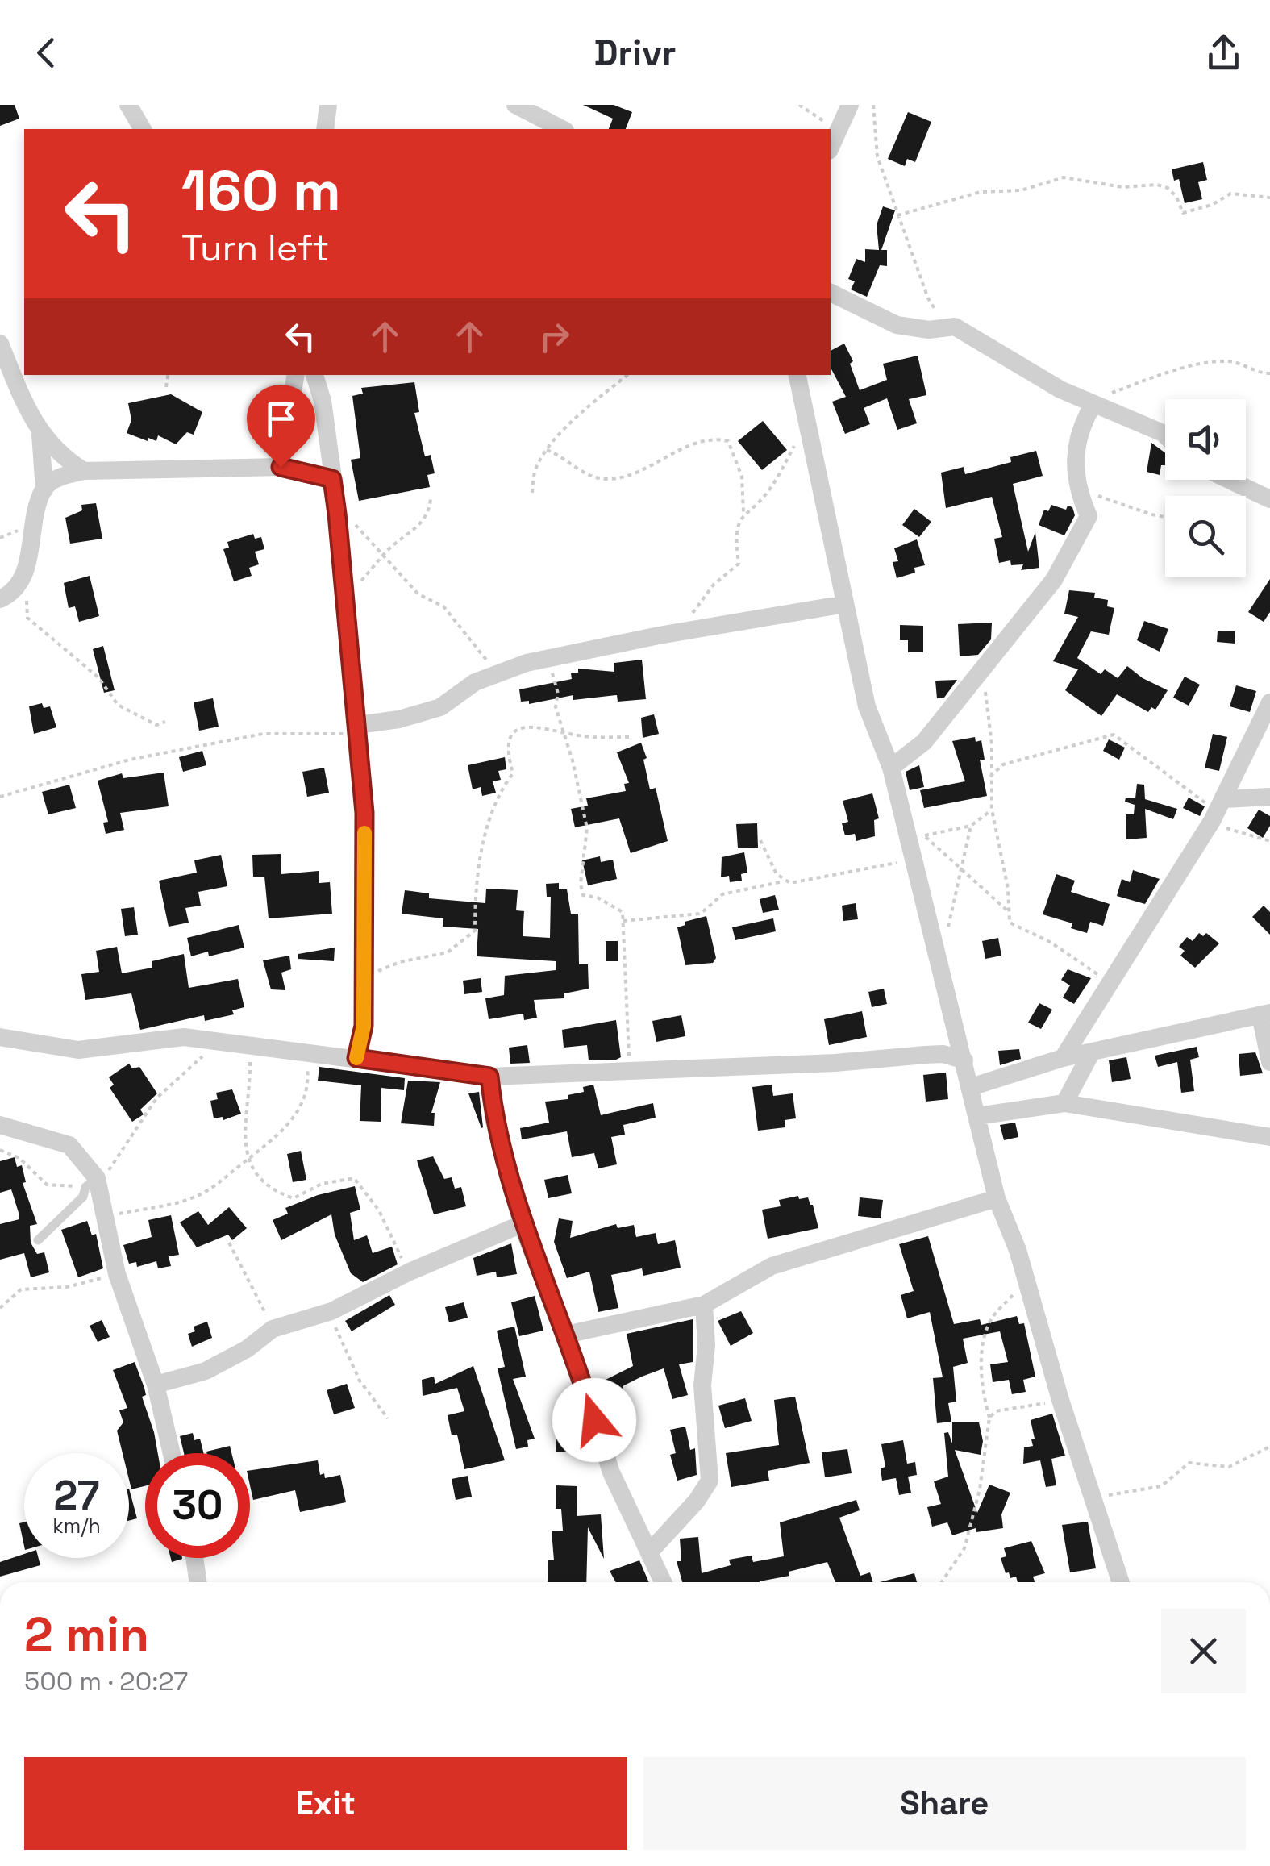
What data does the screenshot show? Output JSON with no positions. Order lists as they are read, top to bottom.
{
  "page": {
    "header": "Drivr",
    "turn": ["160 m", "Turn left"],
    "speed": "27 km/h",
    "limit": "30",
    "heading": ["2 min", "500 m · 20:27"],
    "buttons": ["Exit", "Share"]
  }
}
